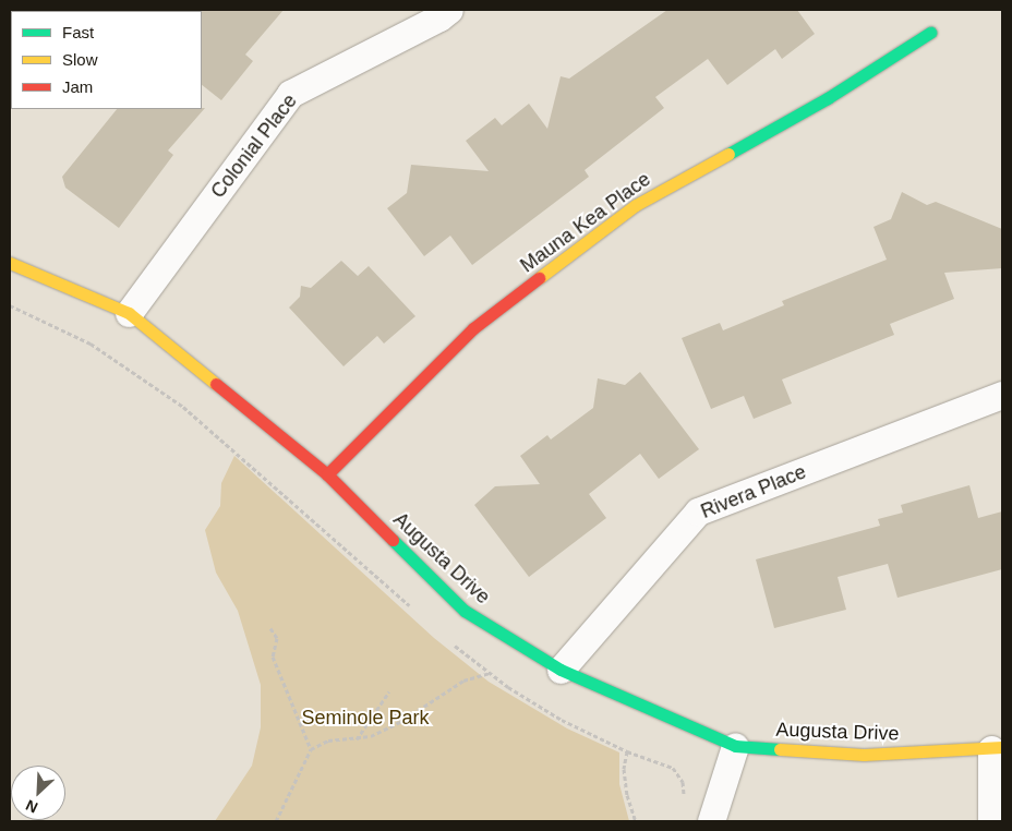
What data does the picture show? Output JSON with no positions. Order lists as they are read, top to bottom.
{
  "streets": {
    "street": [
      "Colonial Place",
      "Mauna Kea Place",
      "Rivera Place",
      "Augusta Drive"
    ]
  },
  "crossings": [
    ["Colonial Place", "Augusta Drive"],
    ["Mauna Kea Place", "Augusta Drive"],
    ["Rivera Place", "Augusta Drive"]
  ],
  "parks": ["Seminole Park"],
  "legend": ["Fast", "Slow", "Jam"],
  "north": "bottom left"
}
